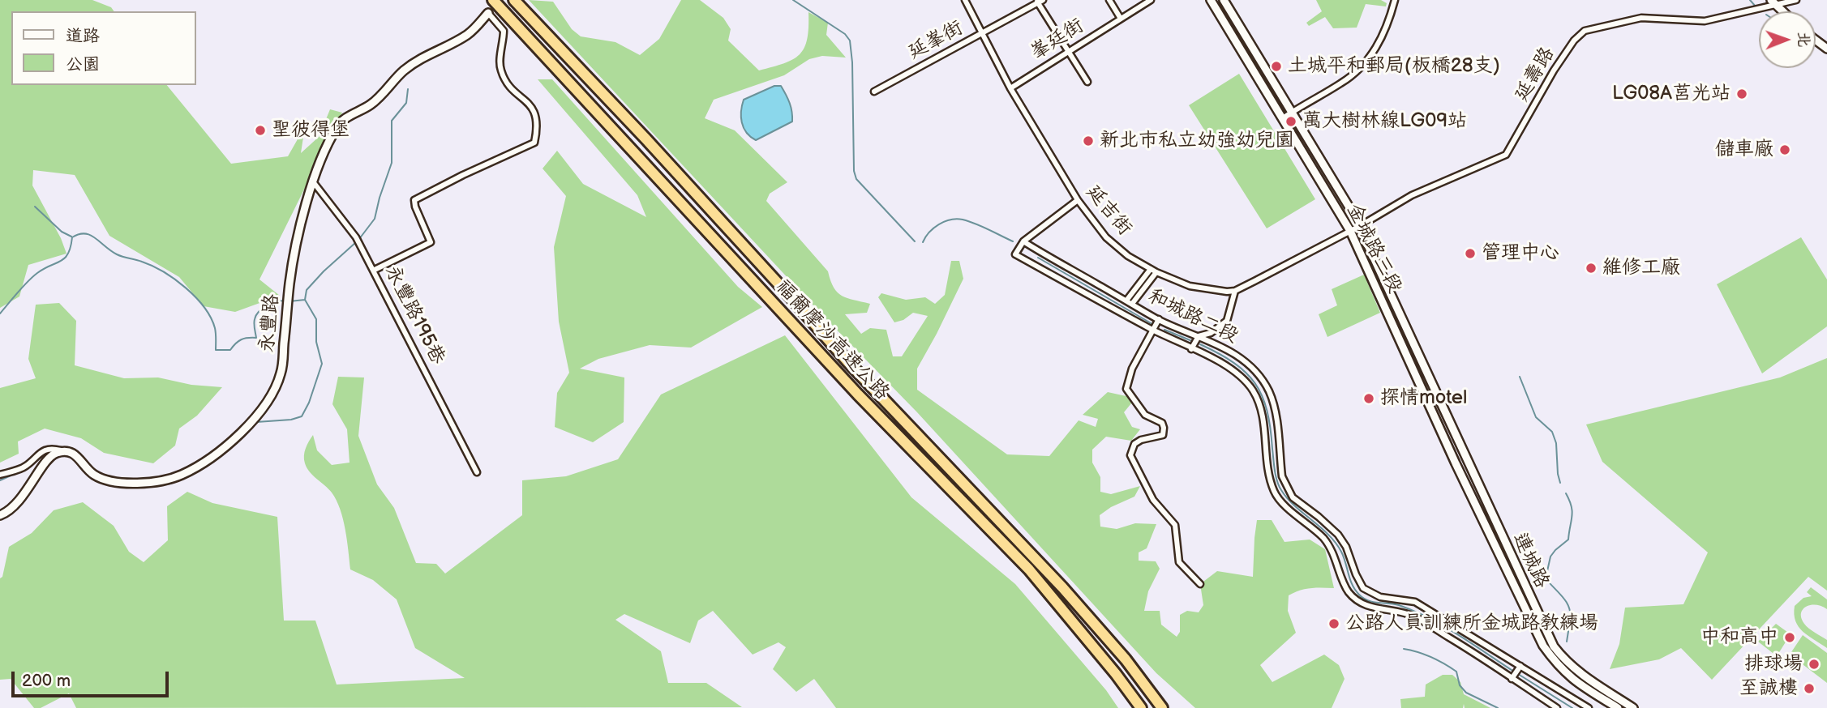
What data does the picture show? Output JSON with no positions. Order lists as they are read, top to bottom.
{
  "streets": {
    "highway": ["福爾摩沙高速公路"],
    "main road": ["金城路三段", "永豐路", "連城路"],
    "street": [
      "峯廷街",
      "延峯街",
      "延壽路",
      "延吉街",
      "永豐路195巷",
      "和城路二段"
    ]
  },
  "crossings": [
    ["峯廷街", "延吉街"],
    ["延峯街", "延吉街"],
    ["延壽路", "金城路三段"],
    ["金城路三段", "連城路"],
    ["永豐路195巷", "永豐路"]
  ],
  "places": [
    "土城平和郵局(板橋28支)",
    "LG08A莒光站",
    "萬大樹林線LG09站",
    "聖彼得堡",
    "新北市私立幼強幼兒園",
    "儲車廠",
    "管理中心",
    "維修工廠",
    "探情motel",
    "公路人員訓練所金城路教練場",
    "中和高中",
    "排球場",
    "至誠樓"
  ],
  "legend": ["道路", "公園"],
  "scale_bar": "200 m",
  "north": "right"
}
